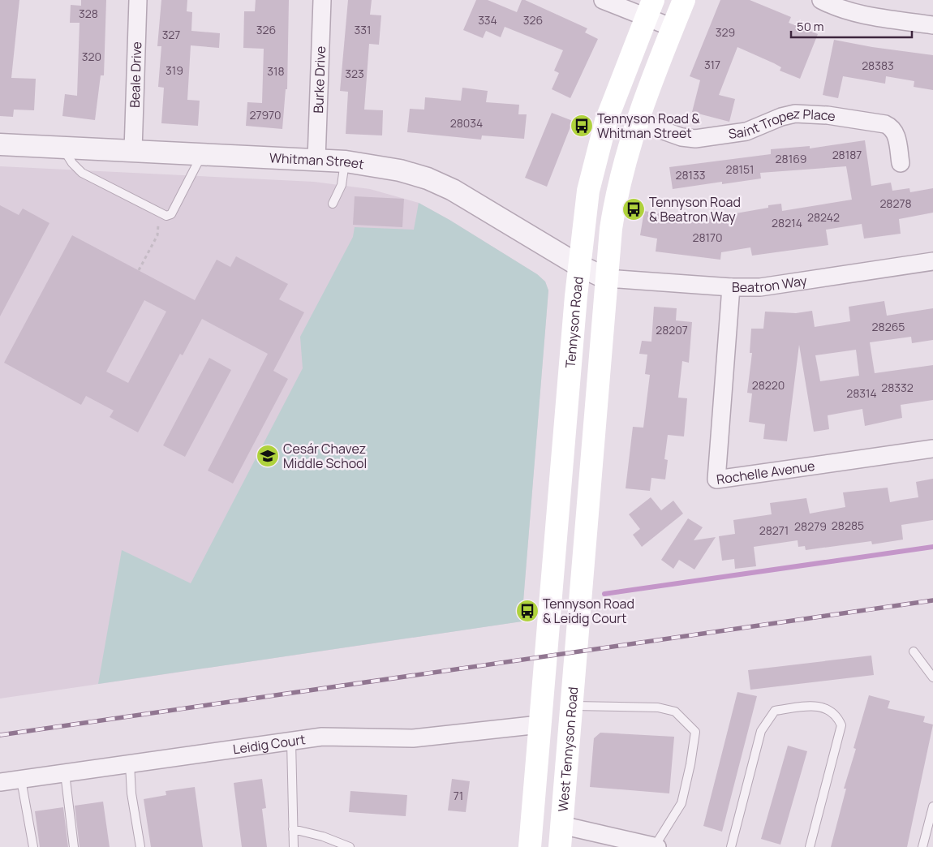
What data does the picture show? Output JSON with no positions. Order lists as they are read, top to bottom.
{
  "streets": {
    "main road": ["Tennyson Road", "West Tennyson Road"],
    "street": [
      "Beale Drive",
      "Burke Drive",
      "Saint Tropez Place",
      "Whitman Street",
      "Beatron Way",
      "Rochelle Avenue",
      "Leidig Court"
    ]
  },
  "crossings": [
    ["Beale Drive", "Whitman Street"],
    ["Burke Drive", "Whitman Street"],
    ["Whitman Street", "Beatron Way"],
    ["Whitman Street", "Tennyson Road"],
    ["Whitman Street", "West Tennyson Road"],
    ["Beatron Way", "Rochelle Avenue"],
    ["Beatron Way", "West Tennyson Road"],
    ["Tennyson Road", "Leidig Court"]
  ],
  "places": {
    "bus stop": ["Tennyson Road & Whitman Street", "Tennyson Road & Beatron Way", "Tennyson Road & Leidig Court"],
    "school or university": ["Cesár Chavez Middle School"]
  },
  "house_numbers": [
    "328",
    "334",
    "326",
    "326",
    "331",
    "329",
    "327",
    "320",
    "317",
    "28383",
    "319",
    "318",
    "323",
    "27970",
    "28034",
    "28187",
    "28169",
    "28151",
    "28133",
    "28278",
    "28242",
    "28214",
    "28170",
    "28265",
    "28207",
    "28220",
    "28332",
    "28314",
    "28285",
    "28279",
    "28271",
    "71"
  ],
  "scale_bar": "50 m"
}
